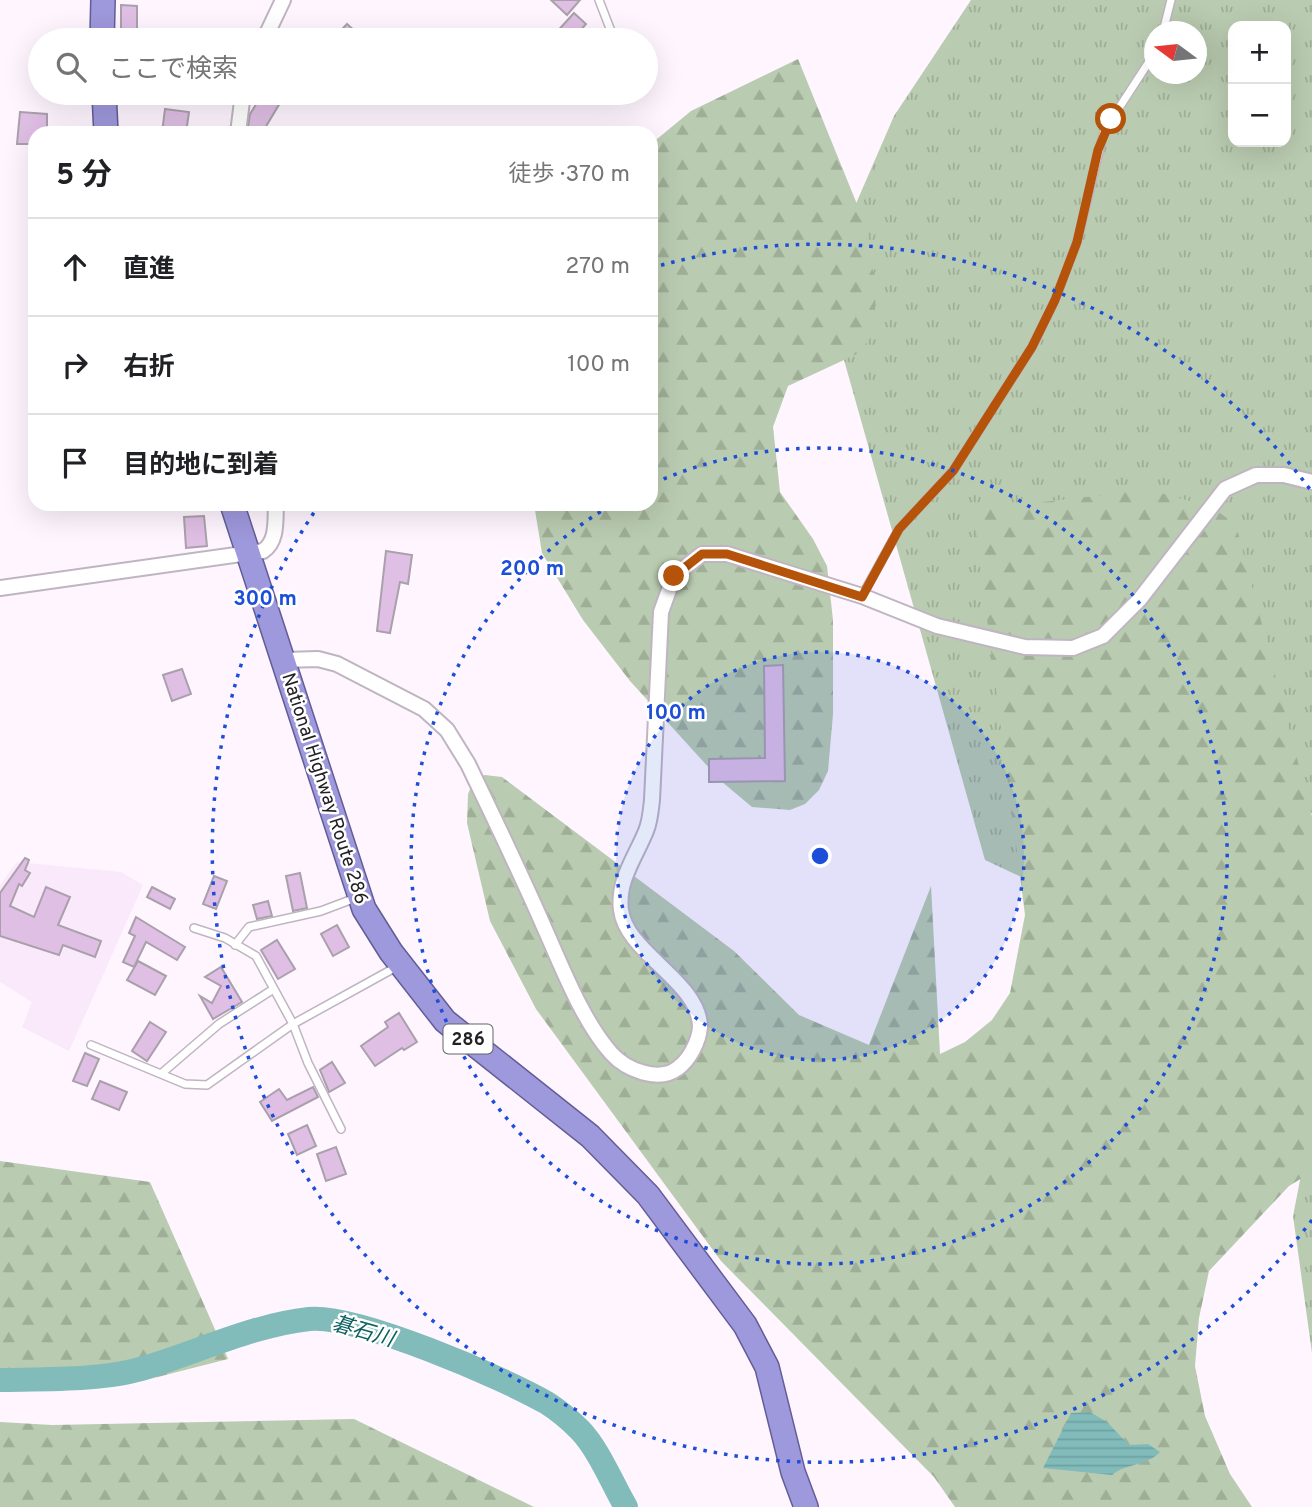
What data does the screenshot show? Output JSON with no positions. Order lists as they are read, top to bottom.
{
  "streets": {
    "highway": ["National Highway Route 286", "286"]
  },
  "water": ["碁石川"],
  "north": "left",
  "page": {
    "map_buttons": ["+", "−"],
    "search": "ここで検索",
    "heading": ["5 分", "徒歩 · 370 m"],
    "list": [
      ["直進", "270 m"],
      ["右折", "100 m"],
      "目的地に到着"
    ]
  },
  "rings": ["200 m", "300 m", "100 m"]
}
